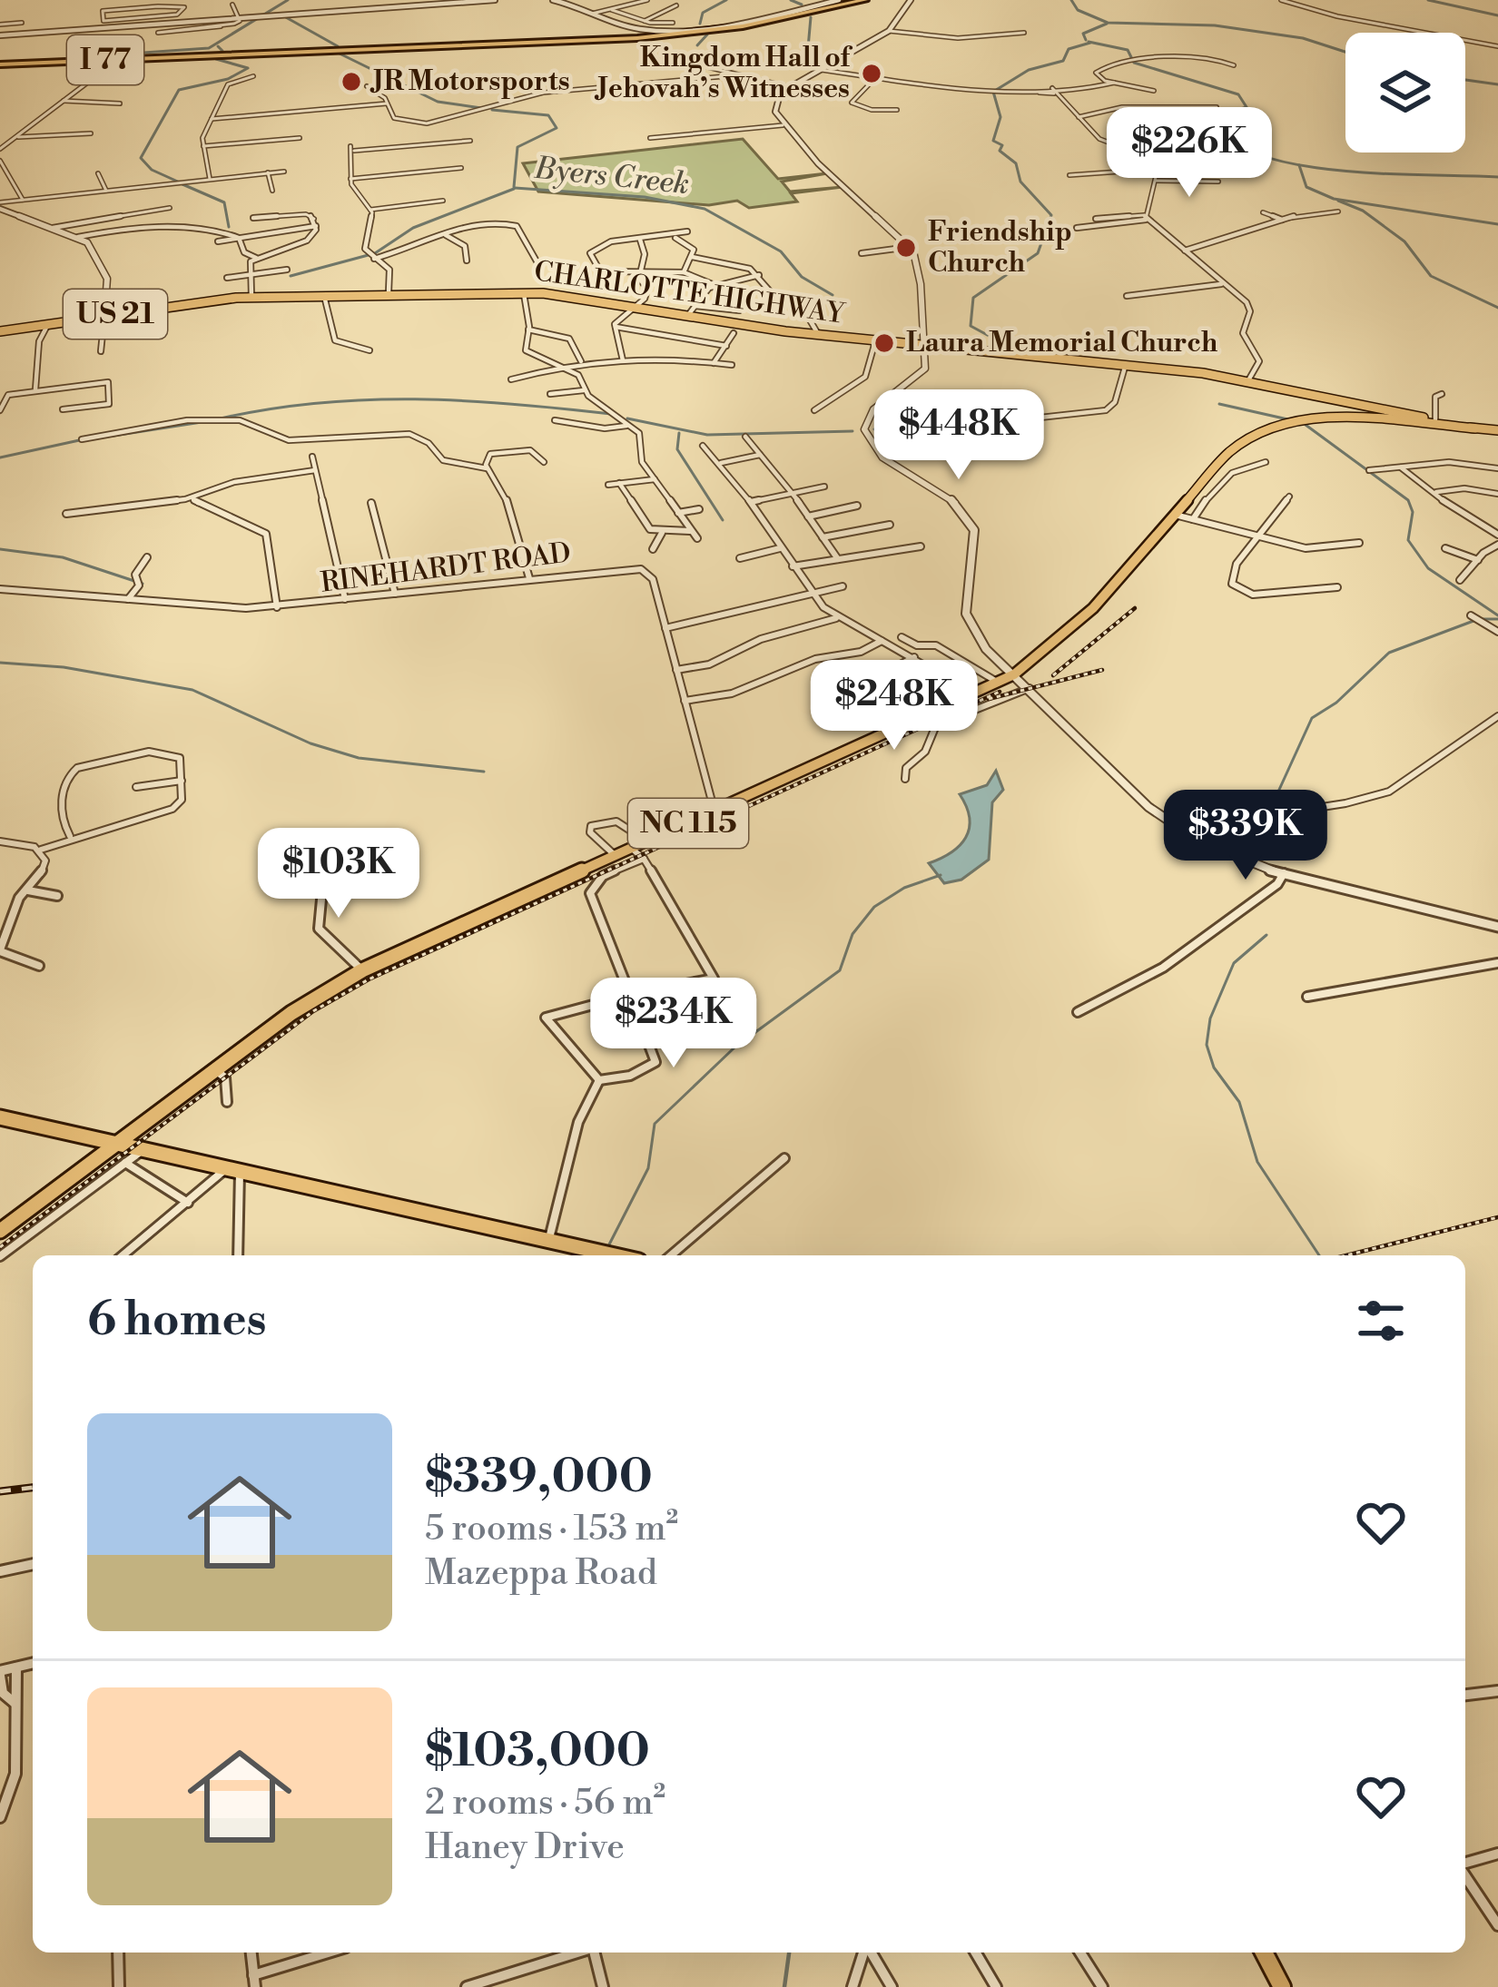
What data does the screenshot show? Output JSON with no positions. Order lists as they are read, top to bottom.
{
  "streets": {
    "highway": ["I 77"],
    "main road": ["CHARLOTTE HIGHWAY", "US 21", "NC 115"],
    "street": ["RINEHARDT ROAD"]
  },
  "crossings": [
    ["CHARLOTTE HIGHWAY", "NC 115"],
    ["RINEHARDT ROAD", "NC 115"]
  ],
  "water": ["Byers Creek"],
  "places": [
    "Kingdom Hall of Jehovah’s Witnesses",
    "JR Motorsports",
    "Friendship Church",
    "Laura Memorial Church"
  ],
  "page": {
    "price": [
      "$226K",
      "$448K",
      "$248K",
      "$339K",
      "$103K",
      "$234K"
    ],
    "heading": "6 homes",
    "list": [
      {
        "name": "$339,000",
        "note": "5 rooms · 153 m² · Mazeppa Road"
      },
      {
        "name": "$103,000",
        "note": "2 rooms · 56 m² · Haney Drive"
      }
    ]
  }
}
